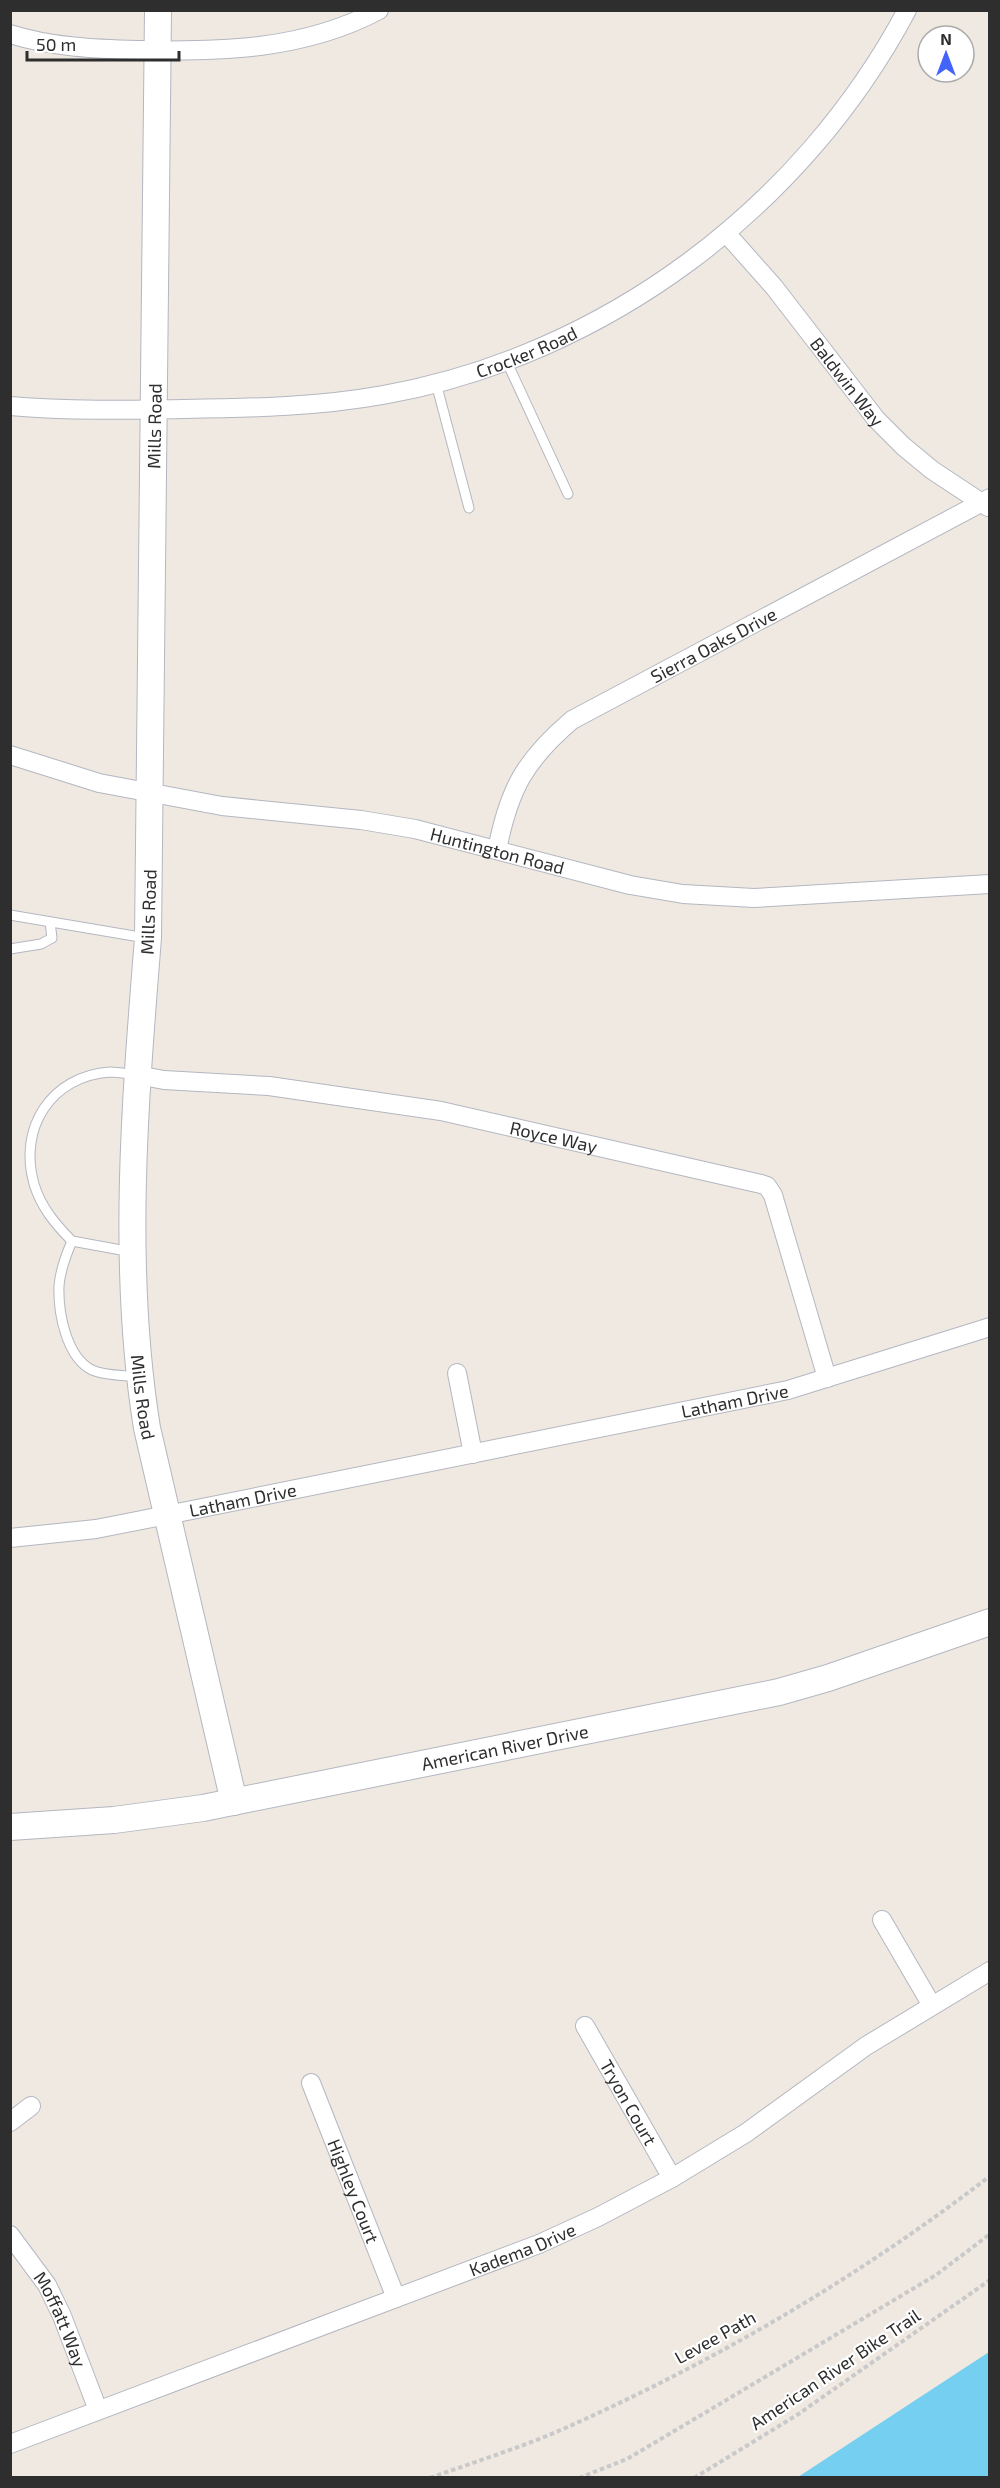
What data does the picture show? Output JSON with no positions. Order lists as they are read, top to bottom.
{
  "streets": {
    "street": [
      "Crocker Road",
      "Baldwin Way",
      "Mills Road",
      "Sierra Oaks Drive",
      "Huntington Road",
      "Royce Way",
      "Latham Drive",
      "American River Drive",
      "Tryon Court",
      "Highley Court",
      "Kadema Drive",
      "Moffatt Way"
    ],
    "path": ["Levee Path", "American River Bike Trail"]
  },
  "crossings": [
    ["Crocker Road", "Baldwin Way"],
    ["Crocker Road", "Mills Road"],
    ["Baldwin Way", "Sierra Oaks Drive"],
    ["Mills Road", "Huntington Road"],
    ["Mills Road", "Royce Way"],
    ["Mills Road", "Latham Drive"],
    ["Mills Road", "American River Drive"],
    ["Sierra Oaks Drive", "Huntington Road"],
    ["Royce Way", "Latham Drive"],
    ["Tryon Court", "Kadema Drive"],
    ["Highley Court", "Kadema Drive"],
    ["Kadema Drive", "Moffatt Way"]
  ],
  "scale_bar": "50 m",
  "north": "top"
}
